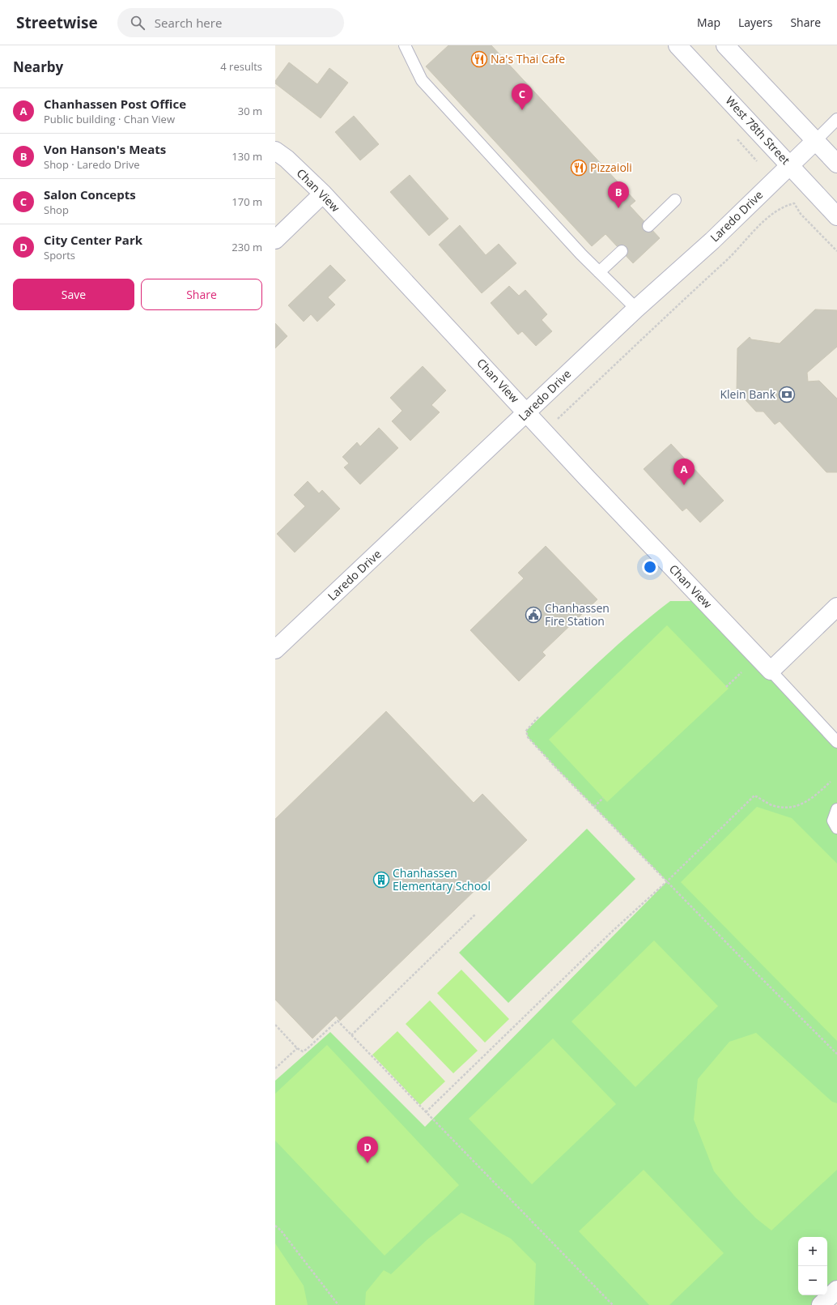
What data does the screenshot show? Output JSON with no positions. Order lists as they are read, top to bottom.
{
  "streets": {
    "street": ["West 78th Street", "Chan View", "Laredo Drive"]
  },
  "crossings": [
    ["West 78th Street", "Laredo Drive"],
    ["Chan View", "Laredo Drive"]
  ],
  "places": {
    "restaurant": ["Na's Thai Cafe", "Pizzaioli"],
    "bank": ["Klein Bank"],
    "public building": ["Chanhassen Fire Station"],
    "building": ["Chanhassen Elementary School"]
  },
  "page": {
    "header": "Streetwise",
    "search": "Search here",
    "nav": ["Map", "Layers", "Share"],
    "heading": ["Nearby", "4 results"],
    "pins": [
      "C",
      "B",
      "A",
      "D"
    ],
    "list": [
      {
        "mark": "A",
        "name": "Chanhassen Post Office",
        "note": "Public building · Chan View",
        "value": "30 m"
      },
      {
        "mark": "B",
        "name": "Von Hanson's Meats",
        "note": "Shop · Laredo Drive",
        "value": "130 m"
      },
      {
        "mark": "C",
        "name": "Salon Concepts",
        "note": "Shop",
        "value": "170 m"
      },
      {
        "mark": "D",
        "name": "City Center Park",
        "note": "Sports",
        "value": "230 m"
      }
    ],
    "buttons": ["Save", "Share"],
    "map_buttons": ["+", "−"]
  }
}
